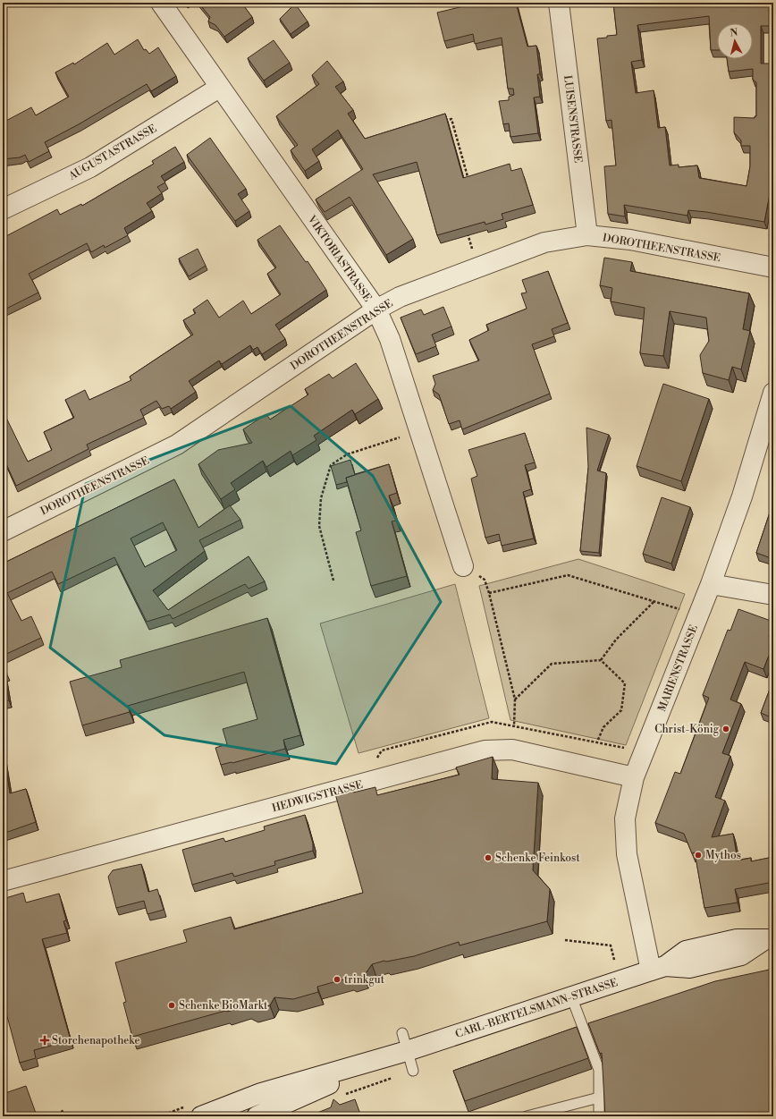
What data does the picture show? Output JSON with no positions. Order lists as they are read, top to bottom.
{
  "streets": {
    "street": [
      "LUISENSTRASSE",
      "AUGUSTASTRASSE",
      "DOROTHEENSTRASSE",
      "VIKTORIASTRASSE",
      "MARIENSTRASSE",
      "HEDWIGSTRASSE",
      "CARL-BERTELSMANN-STRASSE"
    ]
  },
  "crossings": [
    ["LUISENSTRASSE", "DOROTHEENSTRASSE"],
    ["AUGUSTASTRASSE", "VIKTORIASTRASSE"],
    ["DOROTHEENSTRASSE", "VIKTORIASTRASSE"],
    ["MARIENSTRASSE", "HEDWIGSTRASSE"],
    ["MARIENSTRASSE", "CARL-BERTELSMANN-STRASSE"]
  ],
  "places": {
    "other": [
      "Christ-König",
      "Mythos",
      "Schenke Feinkost",
      "trinkgut",
      "Schenke BioMarkt"
    ],
    "health": ["Storchenapotheke"]
  },
  "north": "top"
}
